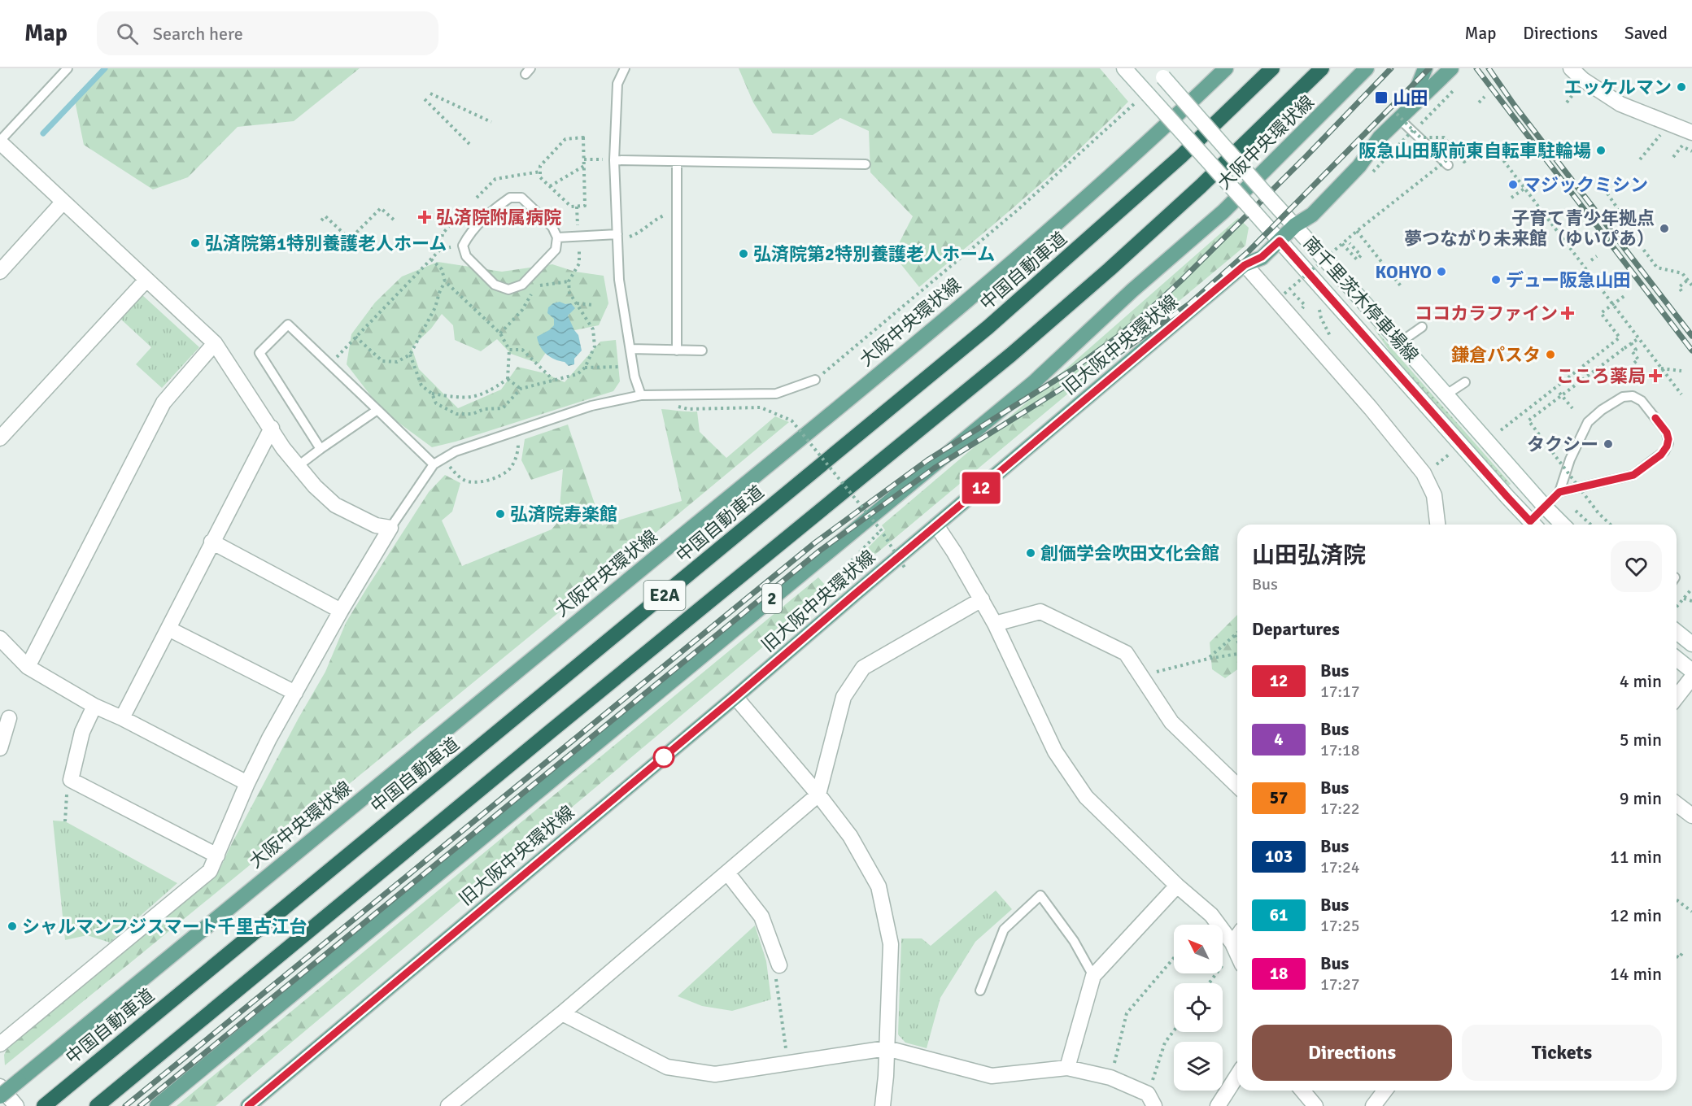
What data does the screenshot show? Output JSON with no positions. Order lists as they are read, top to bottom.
{
  "streets": {
    "highway": ["中国自動車道", "E2A"],
    "main road": ["大阪中央環状線", "旧大阪中央環状線", "2"],
    "street": ["南千里茨木停車場線"]
  },
  "crossings": [
    ["南千里茨木停車場線", "旧大阪中央環状線"]
  ],
  "places": {
    "other": [
      "エッケルマン",
      "阪急山田駅前東自転車駐輪場",
      "マジックミシン",
      "子育て青少年拠点 夢つながり未来館（ゆいぴあ）",
      "弘済院第1特別養護老人ホーム",
      "弘済院第2特別養護老人ホーム",
      "KOHYO",
      "デュー阪急山田",
      "鎌倉パスタ",
      "タクシー",
      "弘済院寿楽館",
      "創価学会吹田文化会館",
      "シャルマンフジスマート千里古江台"
    ],
    "transit": ["山田"],
    "health": ["弘済院附属病院", "ココカラファイン", "こころ薬局"]
  },
  "lines": ["bus line 12"],
  "north": "top left",
  "page": {
    "header": "Map",
    "search": "Search here",
    "nav": ["Map", "Directions", "Saved"],
    "on_map": "12",
    "heading": [
      ["山田弘済院", "Bus"],
      "Departures"
    ],
    "list": [
      {
        "mark": "12",
        "name": "Bus",
        "note": "17:17",
        "value": "4 min"
      },
      {
        "mark": "4",
        "name": "Bus",
        "note": "17:18",
        "value": "5 min"
      },
      {
        "mark": "57",
        "name": "Bus",
        "note": "17:22",
        "value": "9 min"
      },
      {
        "mark": "103",
        "name": "Bus",
        "note": "17:24",
        "value": "11 min"
      },
      {
        "mark": "61",
        "name": "Bus",
        "note": "17:25",
        "value": "12 min"
      },
      {
        "mark": "18",
        "name": "Bus",
        "note": "17:27",
        "value": "14 min"
      }
    ],
    "buttons": ["Directions", "Tickets"]
  }
}
